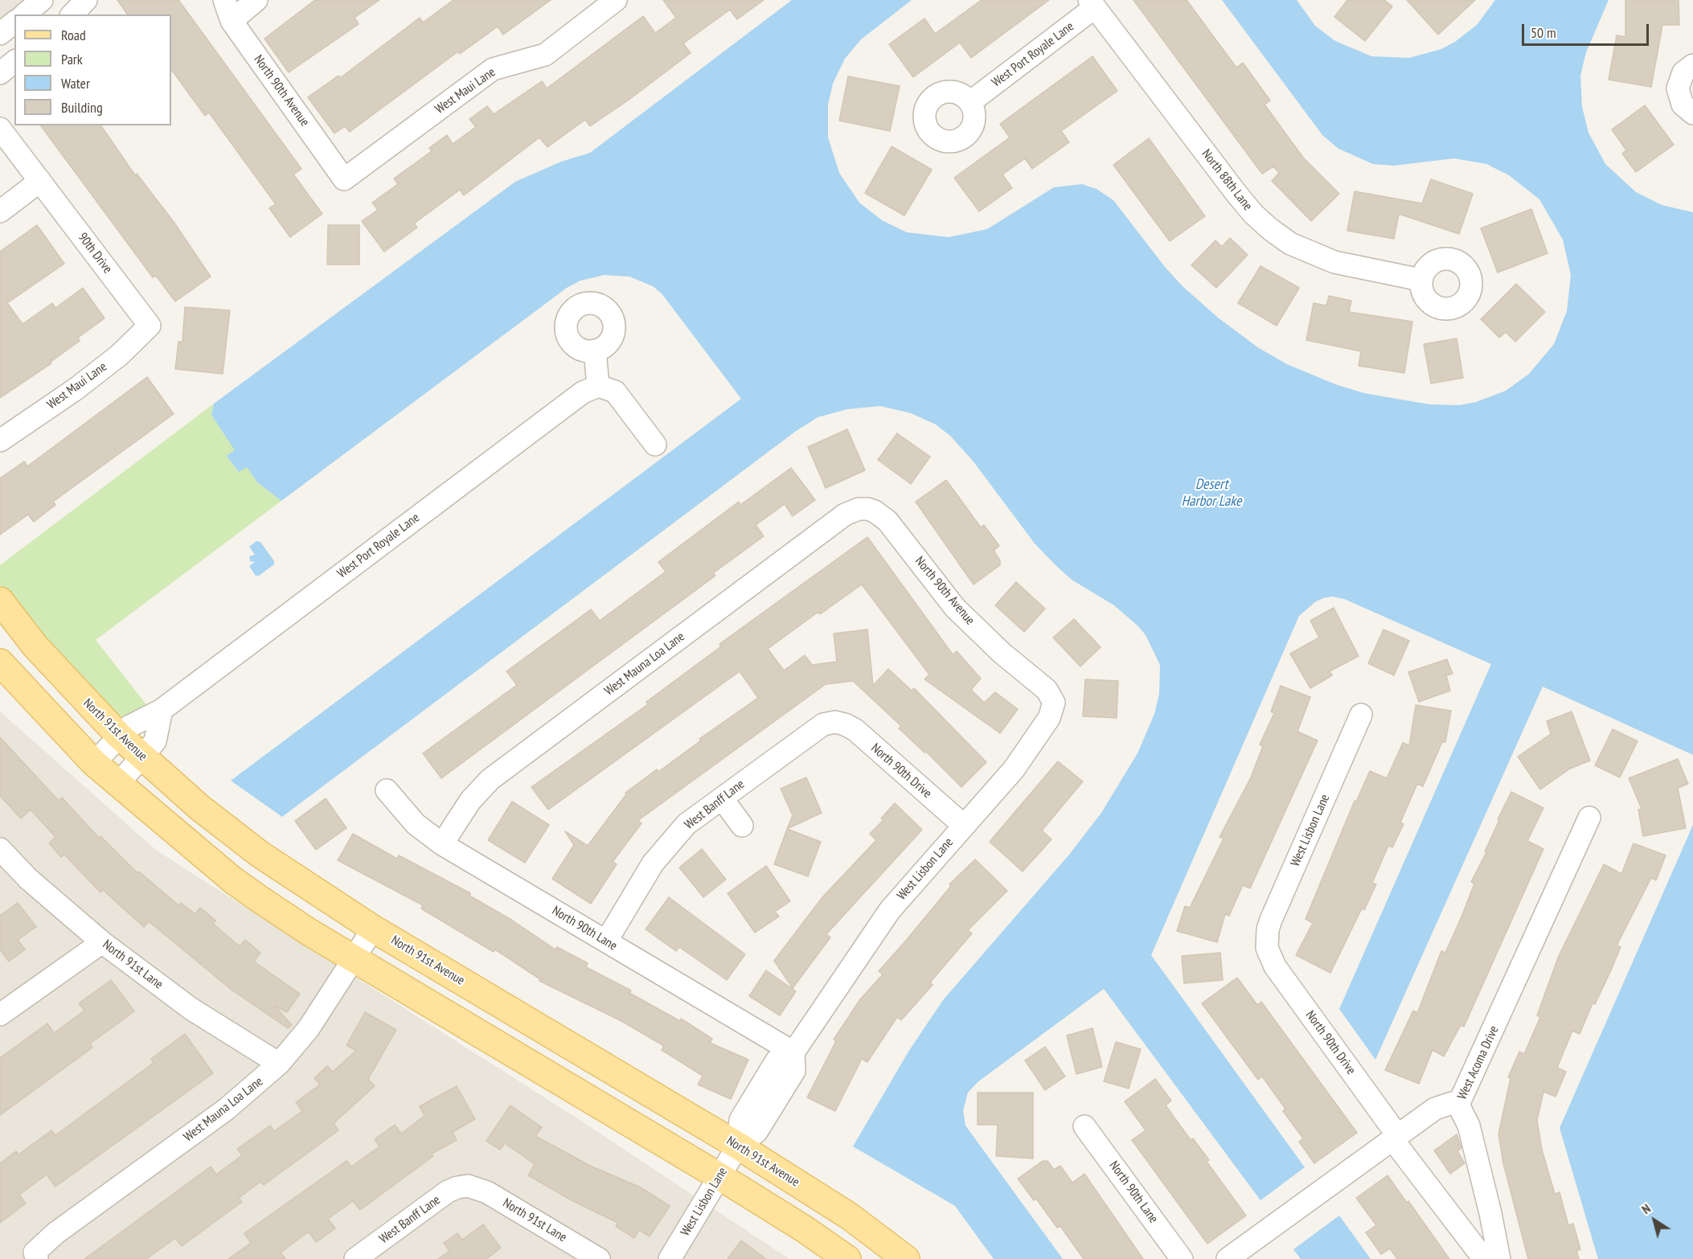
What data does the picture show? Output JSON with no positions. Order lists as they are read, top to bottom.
{
  "streets": {
    "main road": ["North 91st Avenue"],
    "street": [
      "West Port Royale Lane",
      "North 90th Avenue",
      "West Maui Lane",
      "North 88th Lane",
      "90th Drive",
      "West Mauna Loa Lane",
      "North 90th Drive",
      "West Banff Lane",
      "West Lisbon Lane",
      "North 90th Lane",
      "North 91st Lane",
      "West Acoma Drive"
    ]
  },
  "crossings": [
    ["West Port Royale Lane", "North 88th Lane"],
    ["West Port Royale Lane", "North 91st Avenue"],
    ["North 90th Avenue", "West Maui Lane"],
    ["North 90th Avenue", "West Mauna Loa Lane"],
    ["North 90th Avenue", "West Lisbon Lane"],
    ["West Maui Lane", "90th Drive"],
    ["West Mauna Loa Lane", "North 91st Avenue"],
    ["West Mauna Loa Lane", "North 90th Lane"],
    ["West Mauna Loa Lane", "North 91st Lane"],
    ["North 91st Avenue", "West Lisbon Lane"],
    ["North 90th Drive", "West Banff Lane"],
    ["North 90th Drive", "West Lisbon Lane"],
    ["North 90th Drive", "West Acoma Drive"],
    ["West Banff Lane", "North 90th Lane"],
    ["West Banff Lane", "North 91st Lane"],
    ["West Lisbon Lane", "North 90th Lane"]
  ],
  "water": ["Desert Harbor Lake"],
  "legend": [
    "Road",
    "Park",
    "Water",
    "Building"
  ],
  "scale_bar": "50 m",
  "north": "top left"
}
